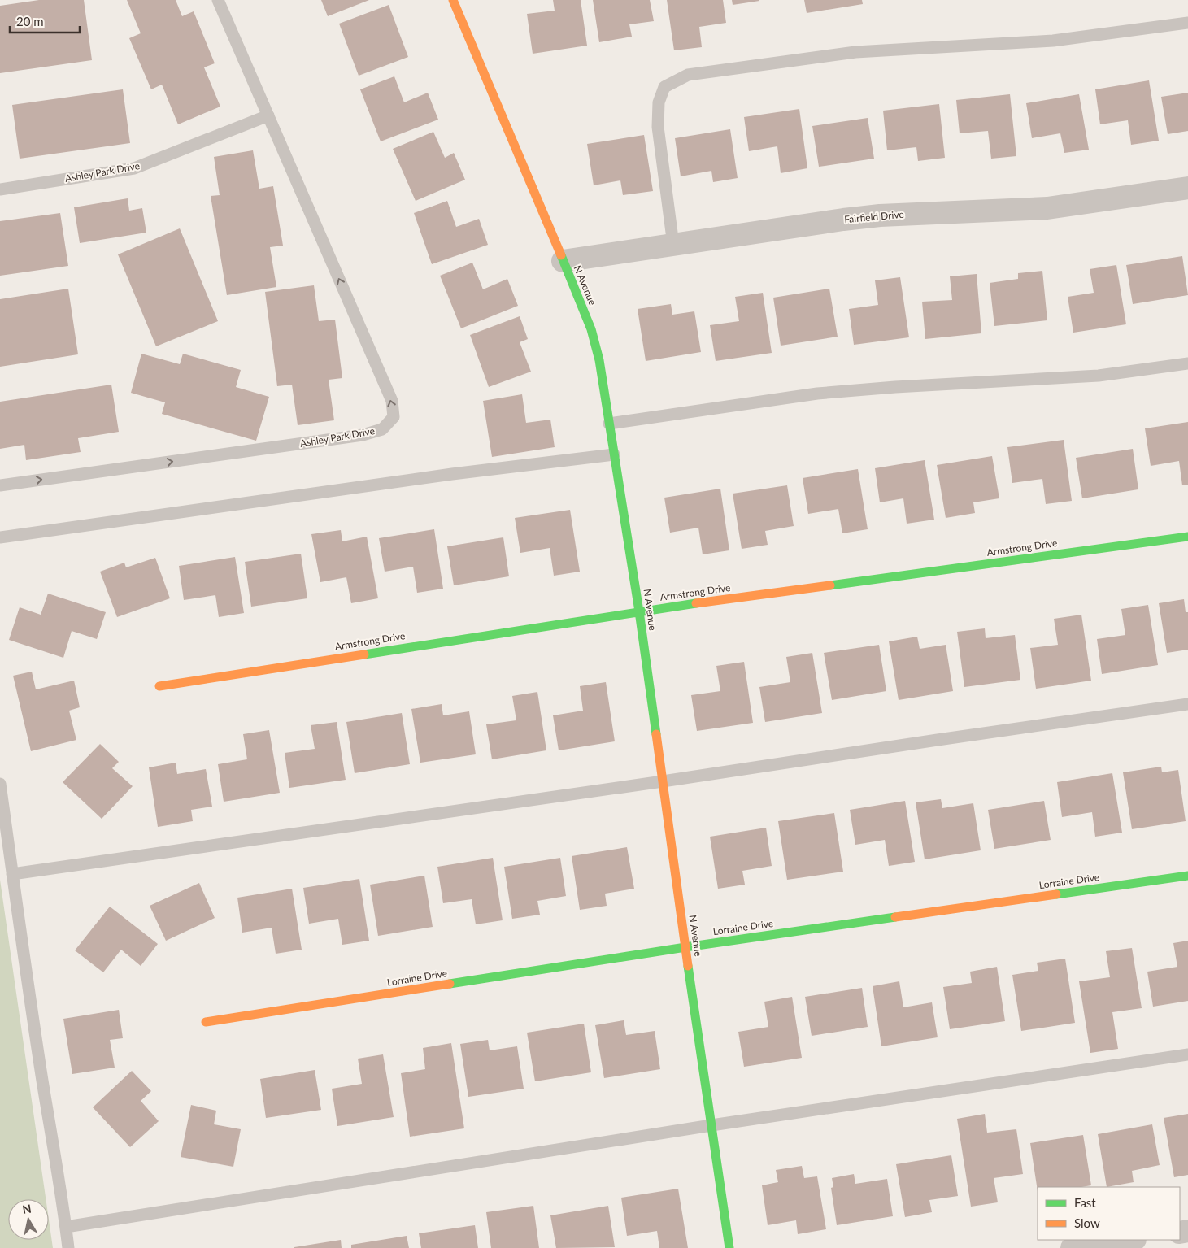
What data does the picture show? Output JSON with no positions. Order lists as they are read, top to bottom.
{
  "streets": {
    "street": [
      "Fairfield Drive",
      "N Avenue",
      "Armstrong Drive",
      "Lorraine Drive"
    ],
    "lane": ["Ashley Park Drive"]
  },
  "crossings": [
    ["Fairfield Drive", "N Avenue"],
    ["N Avenue", "Armstrong Drive"],
    ["N Avenue", "Lorraine Drive"]
  ],
  "legend": ["Fast", "Slow"],
  "scale_bar": "20 m",
  "north": "top"
}
